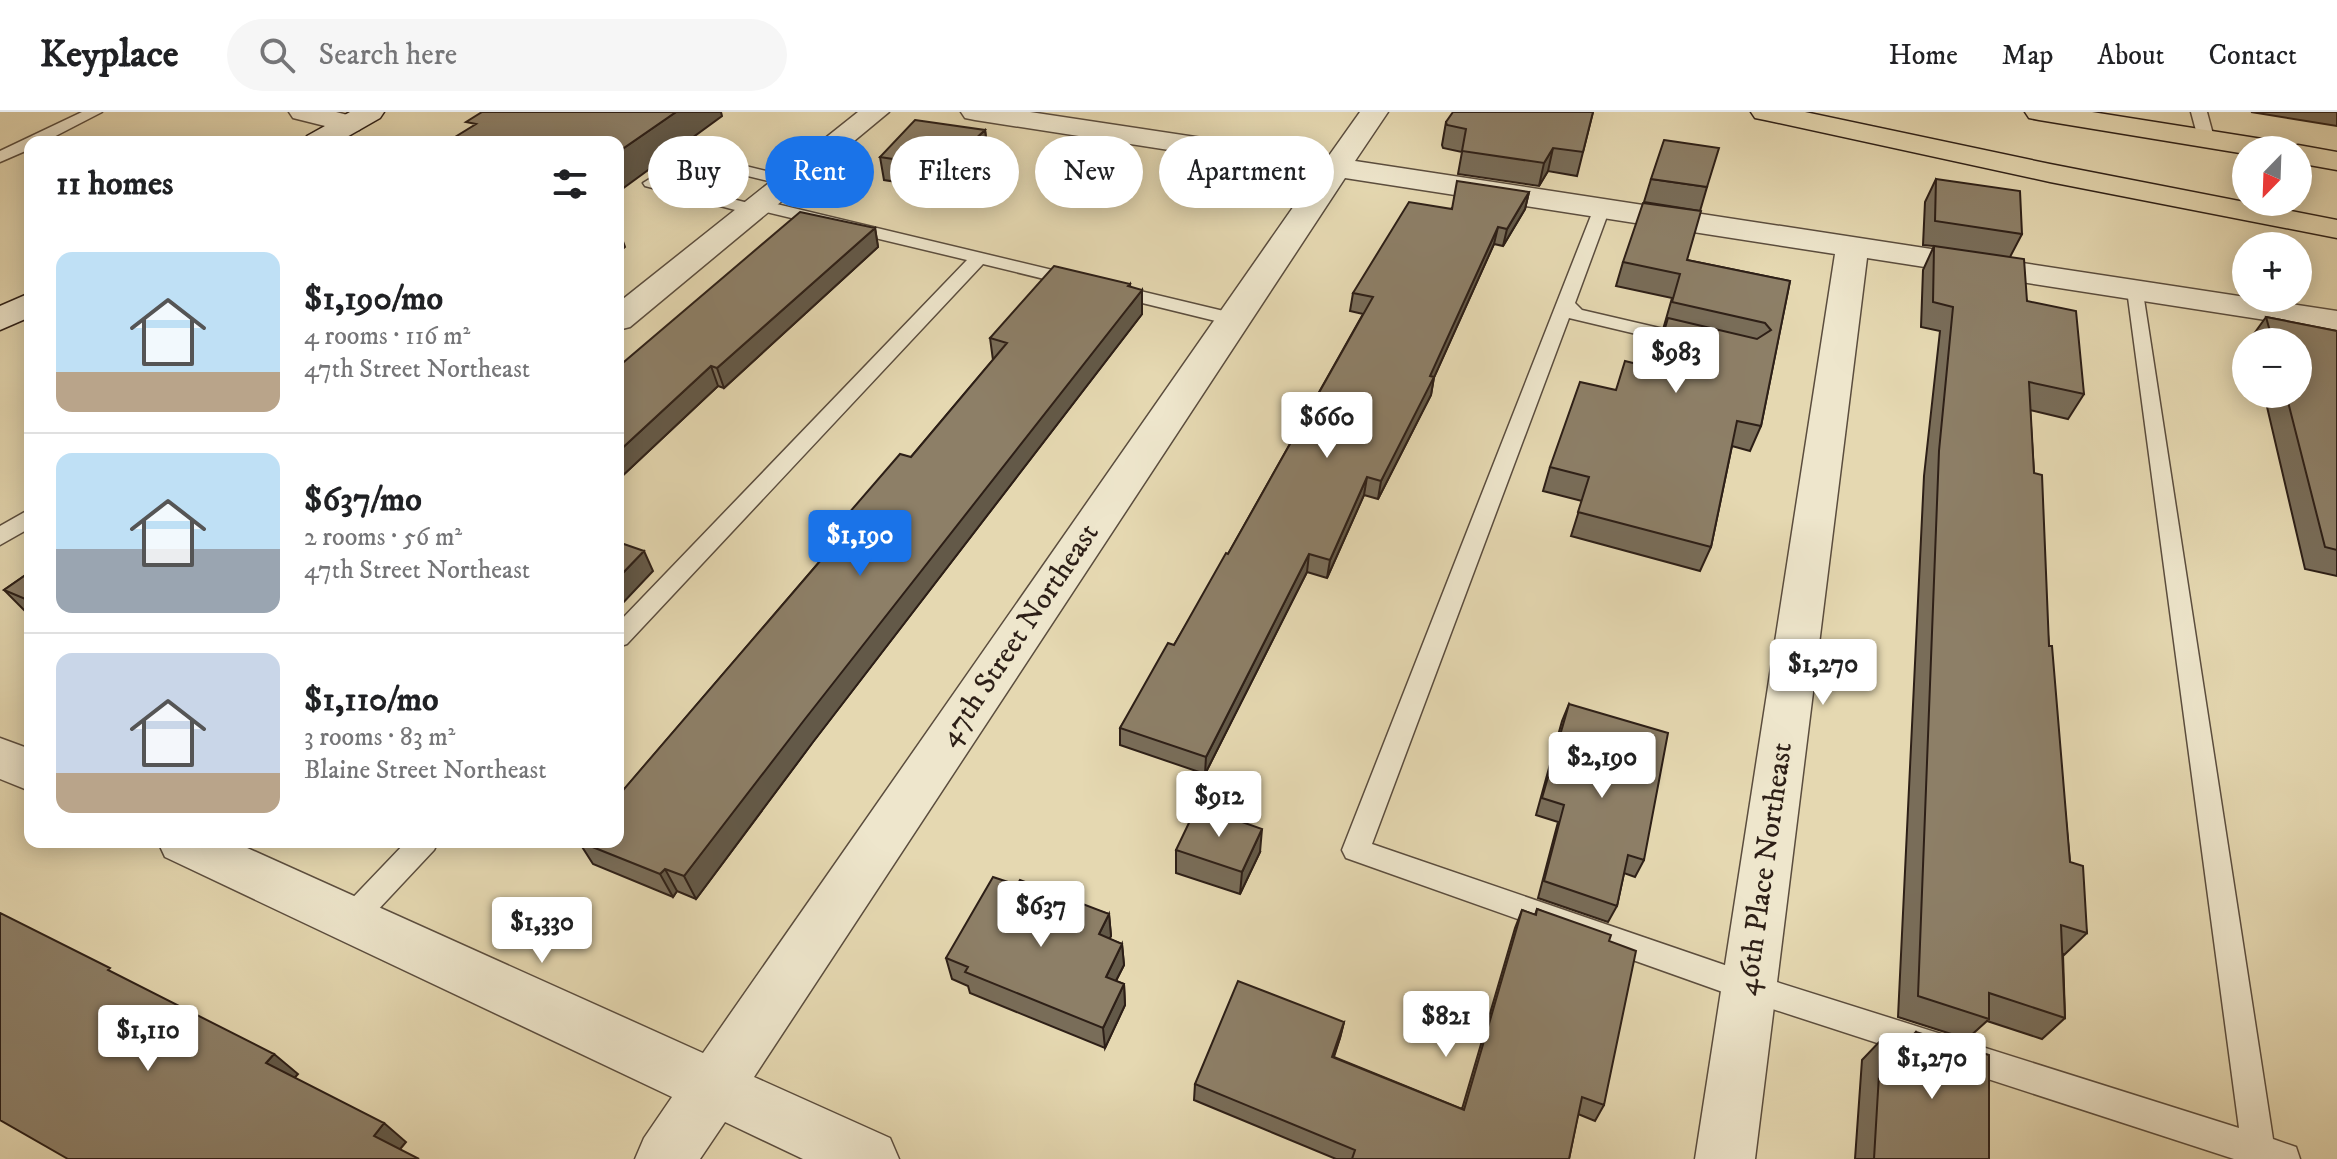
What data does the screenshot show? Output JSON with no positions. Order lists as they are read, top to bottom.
{
  "streets": {
    "street": ["47th Street Northeast", "46th Place Northeast"]
  },
  "north": "bottom left",
  "page": {
    "header": "Keyplace",
    "search": "Search here",
    "nav": [
      "Home",
      "Map",
      "About",
      "Contact"
    ],
    "map_buttons": ["+", "−"],
    "chip": [
      "Buy",
      "Rent",
      "Filters",
      "New",
      "Apartment"
    ],
    "heading": "11 homes",
    "list": [
      {
        "name": "$1,190/mo",
        "note": "4 rooms · 116 m² · 47th Street Northeast"
      },
      {
        "name": "$637/mo",
        "note": "2 rooms · 56 m² · 47th Street Northeast"
      },
      {
        "name": "$1,110/mo",
        "note": "3 rooms · 83 m² · Blaine Street Northeast"
      }
    ],
    "price": [
      "$983",
      "$660",
      "$1,190",
      "$1,270",
      "$2,190",
      "$912",
      "$637",
      "$1,330",
      "$821",
      "$1,110",
      "$1,270"
    ]
  }
}
